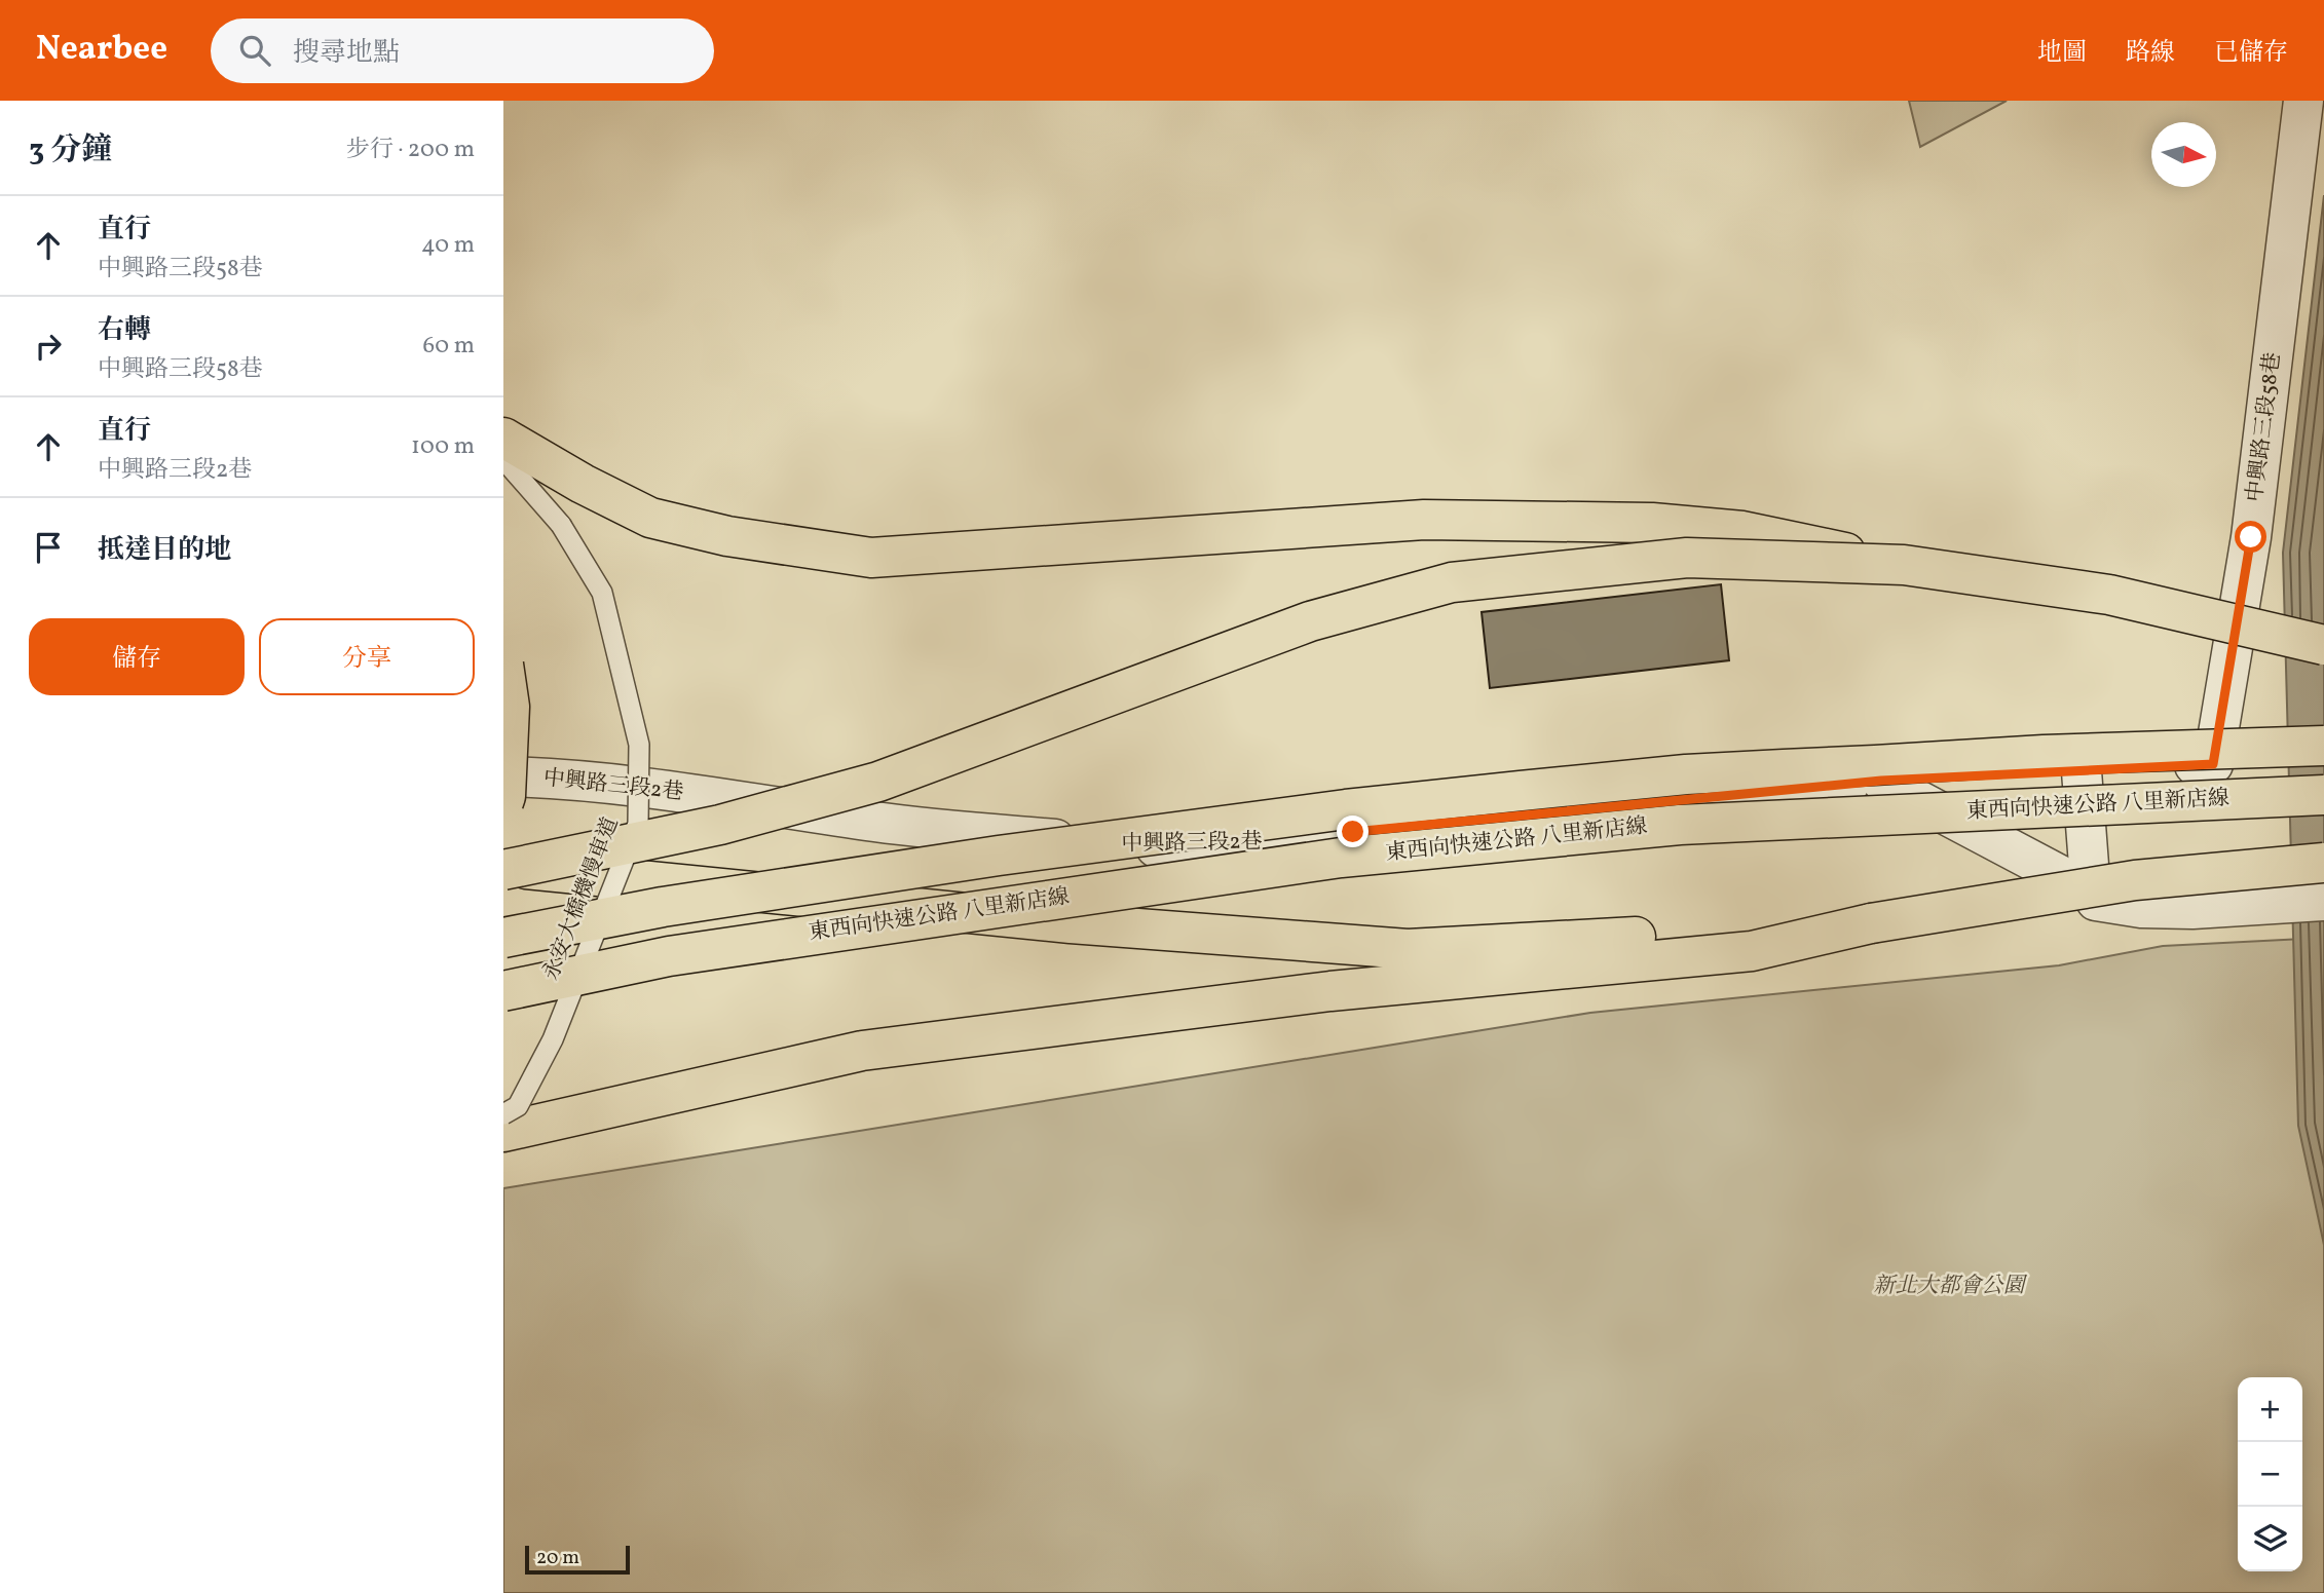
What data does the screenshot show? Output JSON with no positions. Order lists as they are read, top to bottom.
{
  "streets": {
    "highway": ["東西向快速公路 八里新店線"],
    "street": ["中興路三段58巷", "中興路三段2巷"],
    "lane": ["永安大橋機慢車道"]
  },
  "crossings": [
    ["中興路三段58巷", "中興路三段2巷"]
  ],
  "parks": ["新北大都會公園"],
  "scale_bar": "20 m",
  "north": "right",
  "page": {
    "header": "Nearbee",
    "search": "搜尋地點",
    "nav": ["地圖", "路線", "已儲存"],
    "heading": ["3 分鐘", "步行 · 200 m"],
    "list": [
      ["直行", "中興路三段58巷", "40 m"],
      ["右轉", "中興路三段58巷", "60 m"],
      ["直行", "中興路三段2巷", "100 m"],
      "抵達目的地"
    ],
    "buttons": ["儲存", "分享"],
    "map_buttons": ["+", "−"],
    "scale": "20 m"
  }
}
